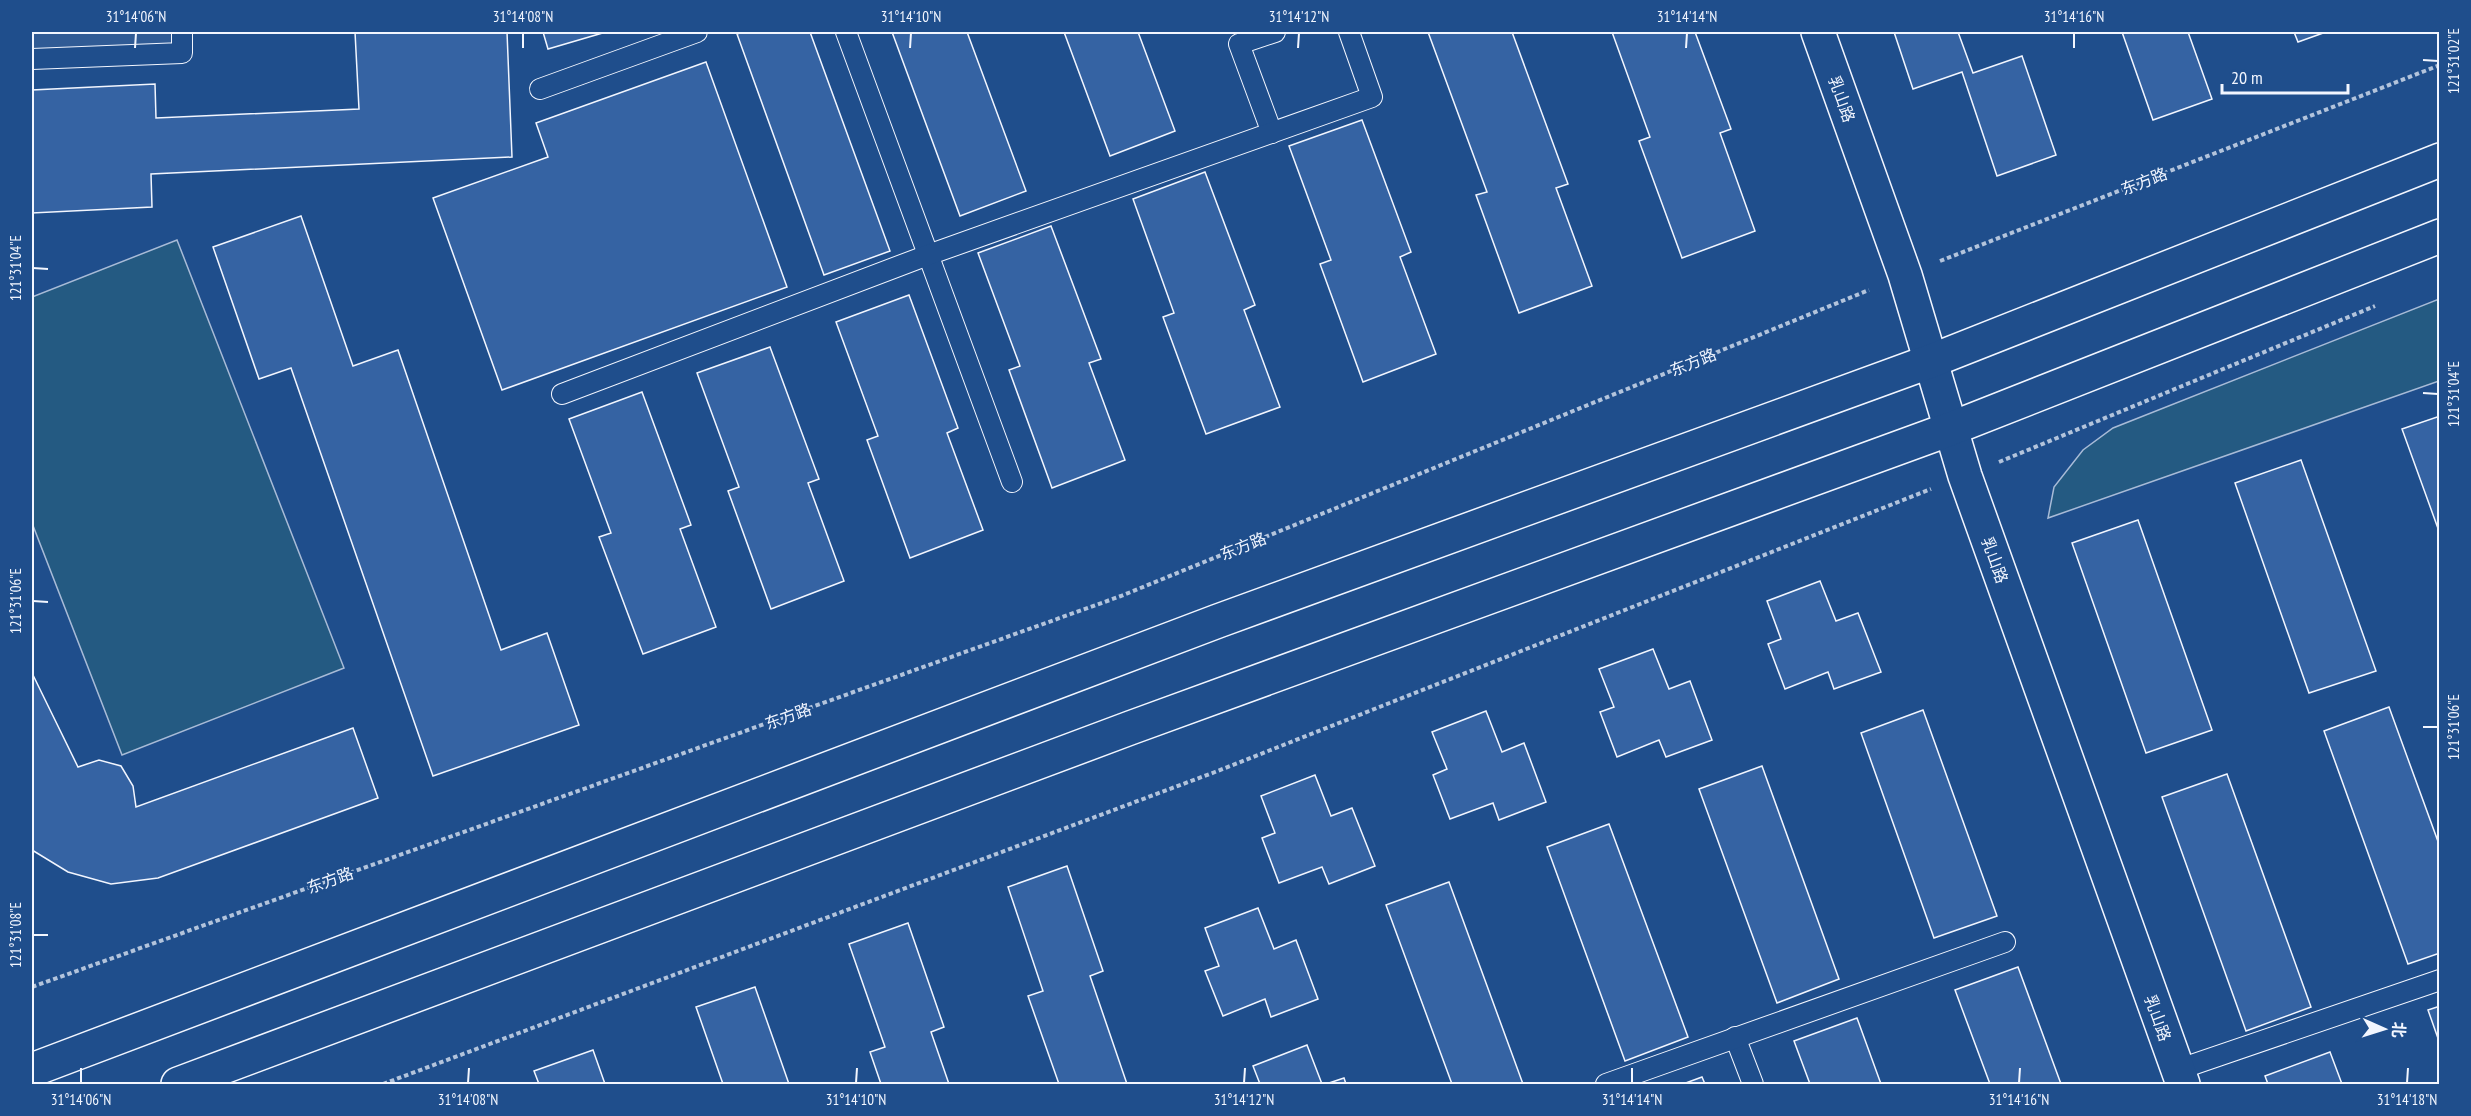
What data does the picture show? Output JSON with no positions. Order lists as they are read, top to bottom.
{
  "streets": {
    "main road": ["乳山路"],
    "path": ["东方路"]
  },
  "crossings": [
    ["乳山路", "东方路"]
  ],
  "scale_bar": "20 m",
  "north": "right",
  "coordinates": [
    "31°14'06\"N",
    "31°14'08\"N",
    "31°14'10\"N",
    "31°14'12\"N",
    "31°14'14\"N",
    "31°14'16\"N",
    "121°31'02\"E",
    "121°31'04\"E",
    "121°31'06\"E",
    "121°31'08\"E",
    "31°14'18\"N"
  ]
}
